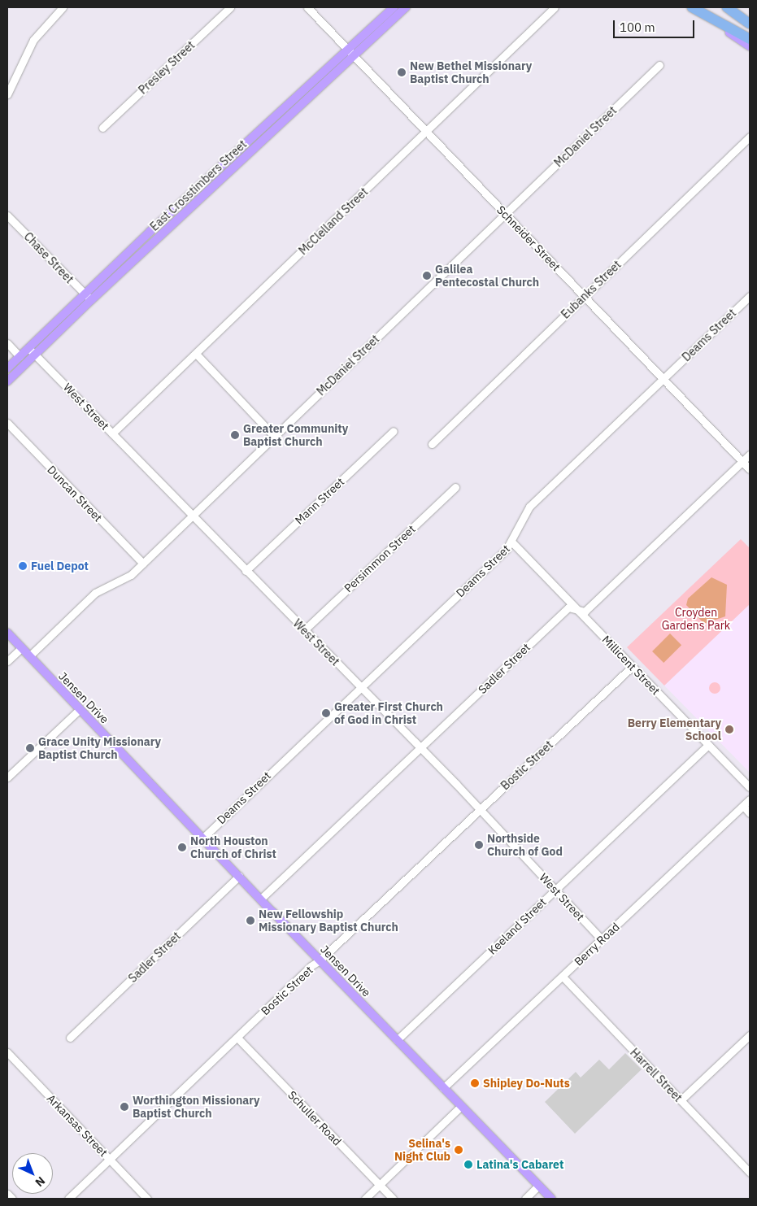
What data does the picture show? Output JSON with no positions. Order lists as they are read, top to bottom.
{
  "streets": {
    "main road": ["East Crosstimbers Street", "Jensen Drive"],
    "street": [
      "Presley Street",
      "McDaniel Street",
      "McClelland Street",
      "Schneider Street",
      "Chase Street",
      "Eubanks Street",
      "Deams Street",
      "West Street",
      "Duncan Street",
      "Mann Street",
      "Persimmon Street",
      "Millicent Street",
      "Sadler Street",
      "Bostic Street",
      "Keeland Street",
      "Berry Road",
      "Harrell Street",
      "Schuller Road",
      "Arkansas Street"
    ]
  },
  "crossings": [
    ["McDaniel Street", "Schneider Street"],
    ["McDaniel Street", "West Street"],
    ["McDaniel Street", "Duncan Street"],
    ["McDaniel Street", "Jensen Drive"],
    ["East Crosstimbers Street", "Schneider Street"],
    ["East Crosstimbers Street", "Chase Street"],
    ["East Crosstimbers Street", "West Street"],
    ["McClelland Street", "Schneider Street"],
    ["McClelland Street", "West Street"],
    ["Schneider Street", "Eubanks Street"],
    ["Schneider Street", "Deams Street"],
    ["Schneider Street", "Sadler Street"],
    ["Deams Street", "West Street"],
    ["Deams Street", "Millicent Street"],
    ["Deams Street", "Jensen Drive"],
    ["West Street", "Mann Street"],
    ["West Street", "Persimmon Street"],
    ["West Street", "Sadler Street"],
    ["West Street", "Bostic Street"],
    ["West Street", "Keeland Street"],
    ["West Street", "Berry Road"],
    ["Millicent Street", "Sadler Street"],
    ["Millicent Street", "Bostic Street"],
    ["Millicent Street", "Keeland Street"],
    ["Sadler Street", "Jensen Drive"],
    ["Jensen Drive", "Bostic Street"],
    ["Jensen Drive", "Keeland Street"],
    ["Jensen Drive", "Berry Road"],
    ["Bostic Street", "Schuller Road"],
    ["Bostic Street", "Arkansas Street"],
    ["Berry Road", "Harrell Street"]
  ],
  "parks": ["Croyden Gardens Park"],
  "places": [
    "New Bethel Missionary Baptist Church",
    "Galilea Pentecostal Church",
    "Greater Community Baptist Church",
    "Fuel Depot",
    "Greater First Church of God in Christ",
    "Berry Elementary School",
    "Grace Unity Missionary Baptist Church",
    "Northside Church of God",
    "North Houston Church of Christ",
    "New Fellowship Missionary Baptist Church",
    "Shipley Do-Nuts",
    "Worthington Missionary Baptist Church",
    "Selina's Night Club",
    "Latina's Cabaret"
  ],
  "scale_bar": "100 m",
  "north": "bottom right"
}
